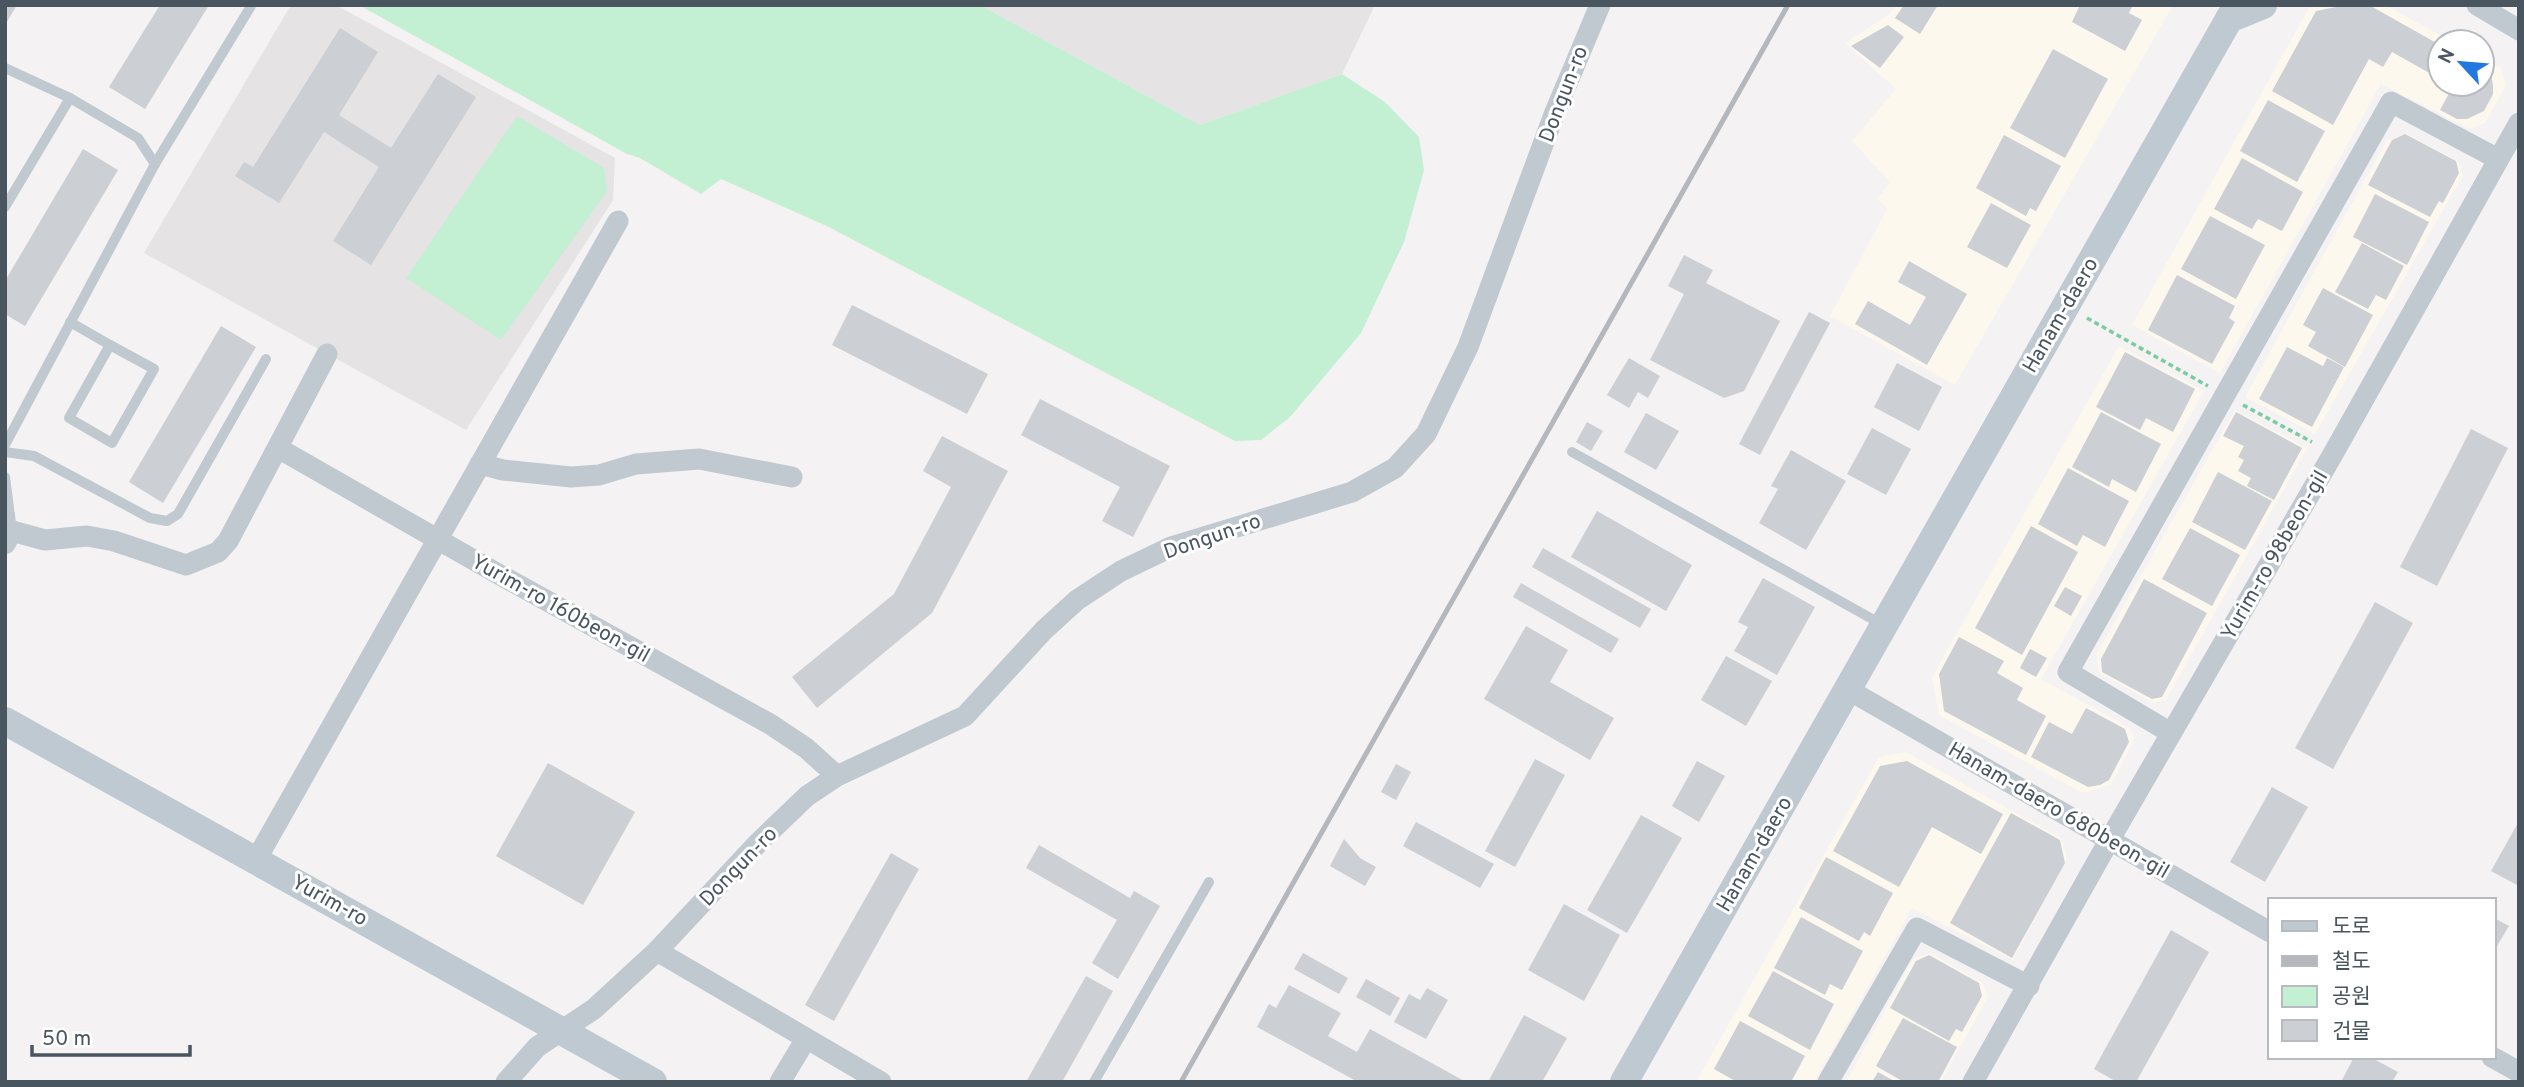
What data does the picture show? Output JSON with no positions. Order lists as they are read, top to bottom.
{
  "streets": {
    "main road": ["Hanam-daero", "Yurim-ro"],
    "street": [
      "Dongun-ro",
      "Yurim-ro 98beon-gil",
      "Yurim-ro 160beon-gil",
      "Hanam-daero 680beon-gil"
    ]
  },
  "crossings": [
    ["Dongun-ro", "Yurim-ro 160beon-gil"],
    ["Dongun-ro", "Yurim-ro"],
    ["Hanam-daero", "Hanam-daero 680beon-gil"],
    ["Yurim-ro 98beon-gil", "Hanam-daero 680beon-gil"]
  ],
  "legend": [
    "도로",
    "철도",
    "공원",
    "건물"
  ],
  "scale_bar": "50 m",
  "north": "top left"
}
